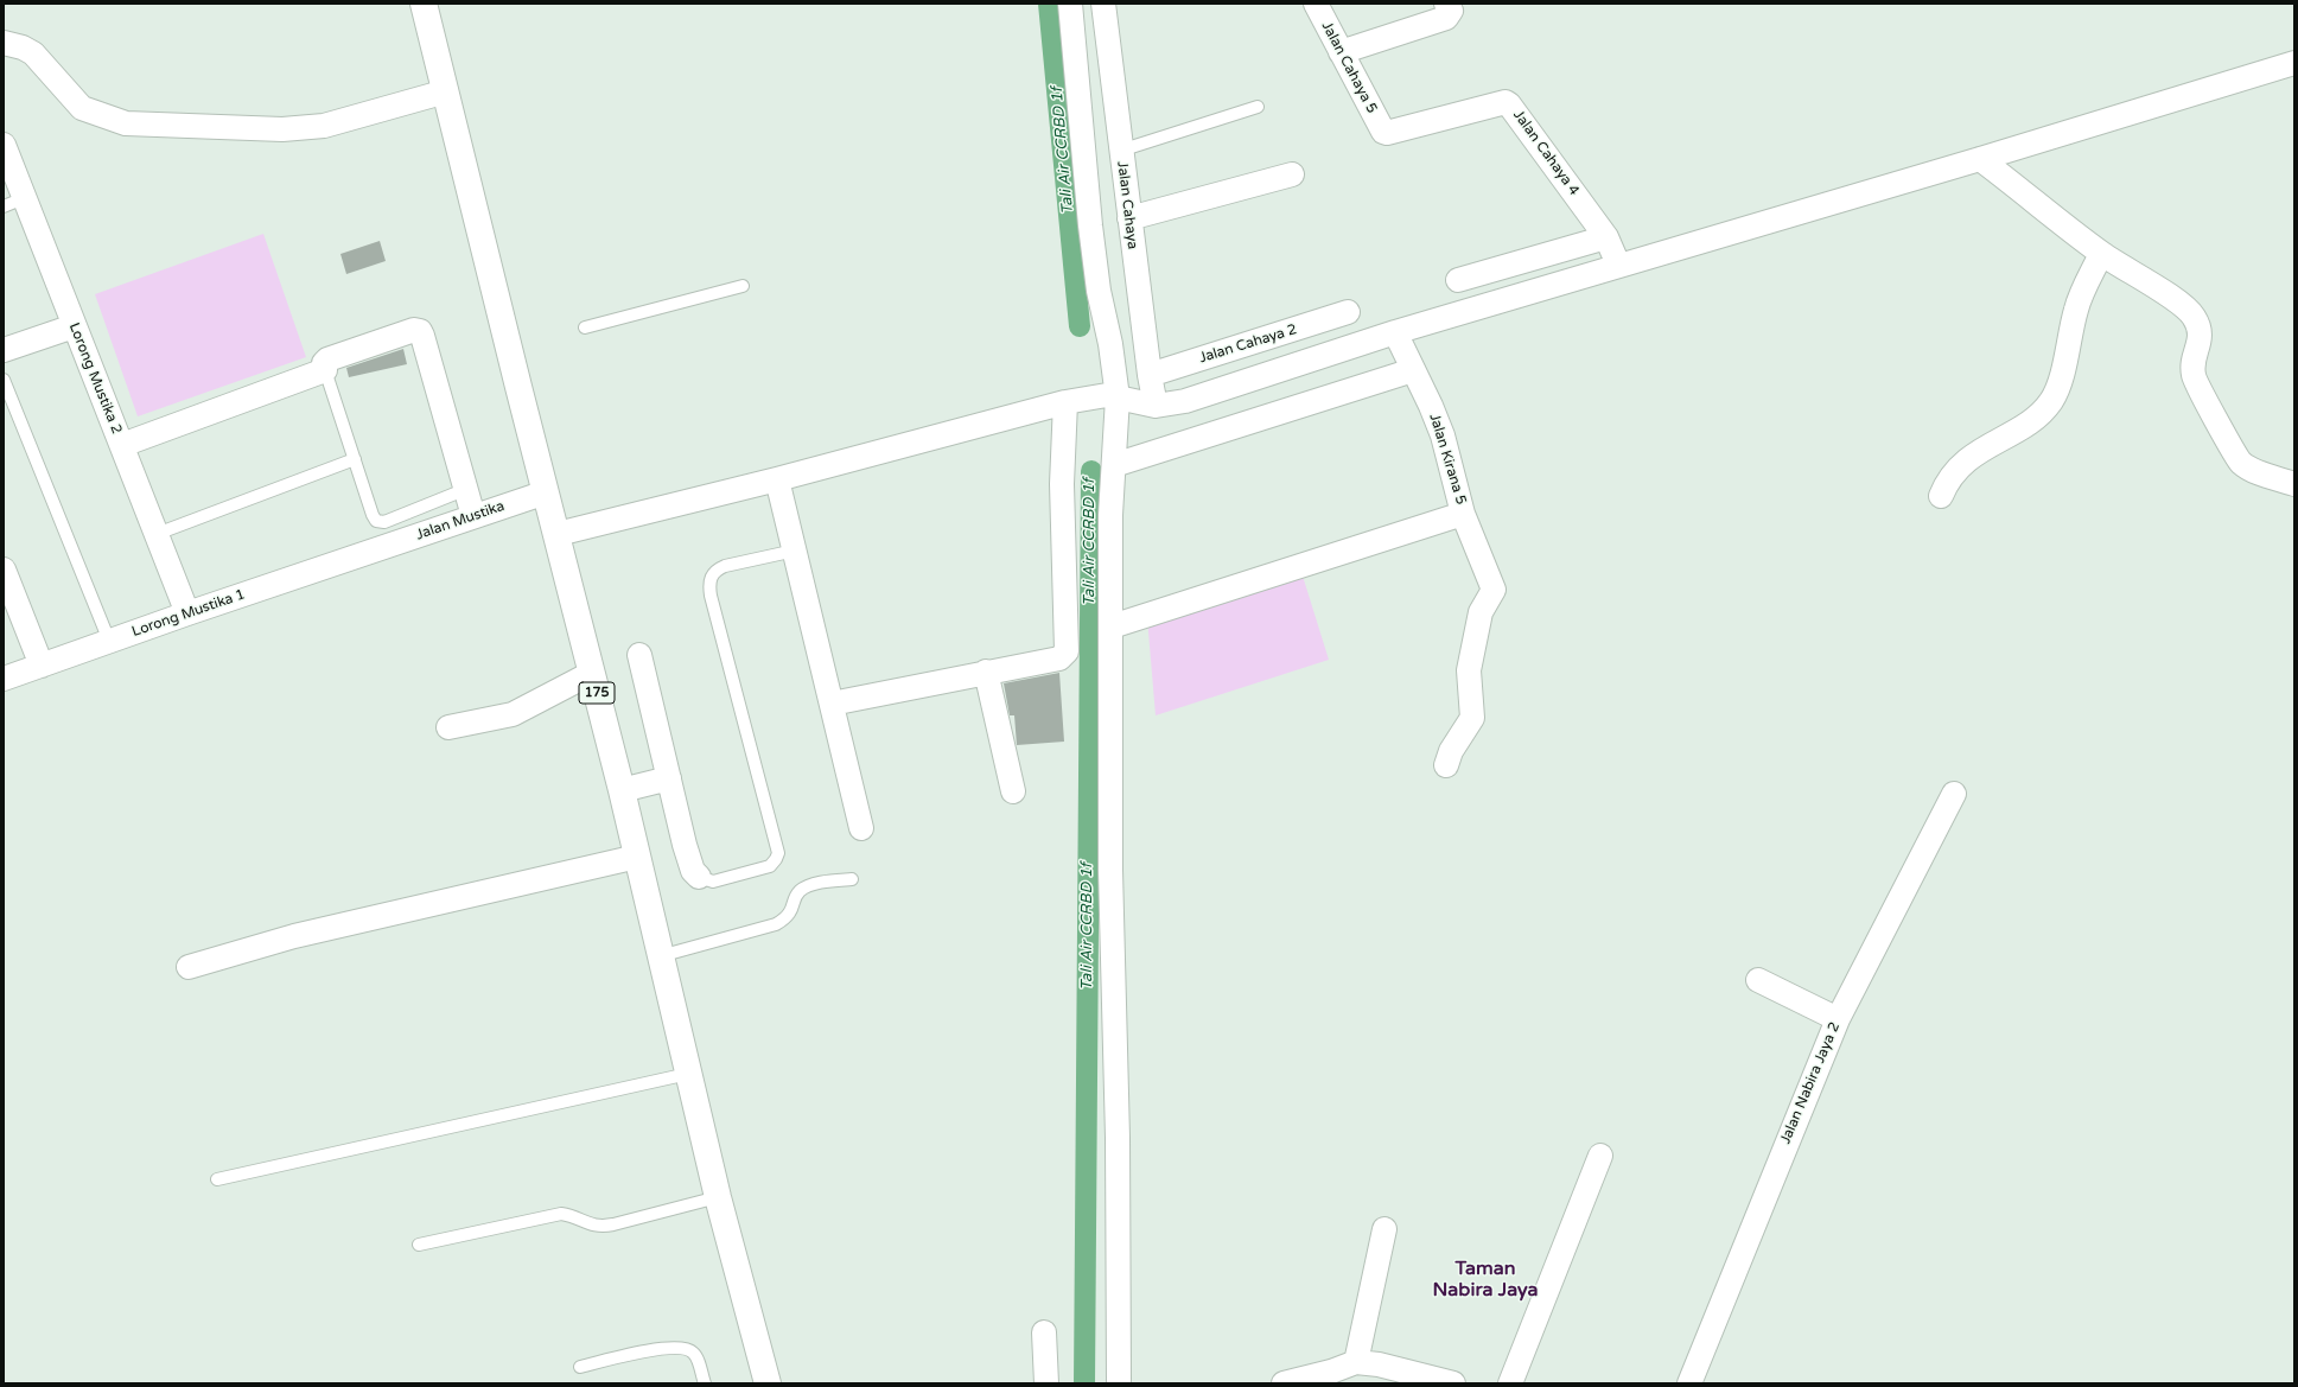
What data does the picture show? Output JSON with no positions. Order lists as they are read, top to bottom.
{
  "streets": {
    "main road": ["175"],
    "street": [
      "Jalan Cahaya 5",
      "Jalan Cahaya 4",
      "Jalan Cahaya",
      "Jalan Cahaya 2",
      "Lorong Mustika 2",
      "Jalan Kirana 5",
      "Jalan Mustika",
      "Lorong Mustika 1",
      "Jalan Nabira Jaya 2"
    ]
  },
  "crossings": [
    ["Jalan Cahaya 5", "Jalan Cahaya 4"],
    ["Jalan Cahaya", "Jalan Cahaya 2"],
    ["Lorong Mustika 2", "Lorong Mustika 1"],
    ["Jalan Mustika", "Lorong Mustika 1"],
    ["Jalan Mustika", "175"]
  ],
  "districts": ["Taman Nabira Jaya"],
  "water": ["Tali Air CCRBD 1f"]
}
